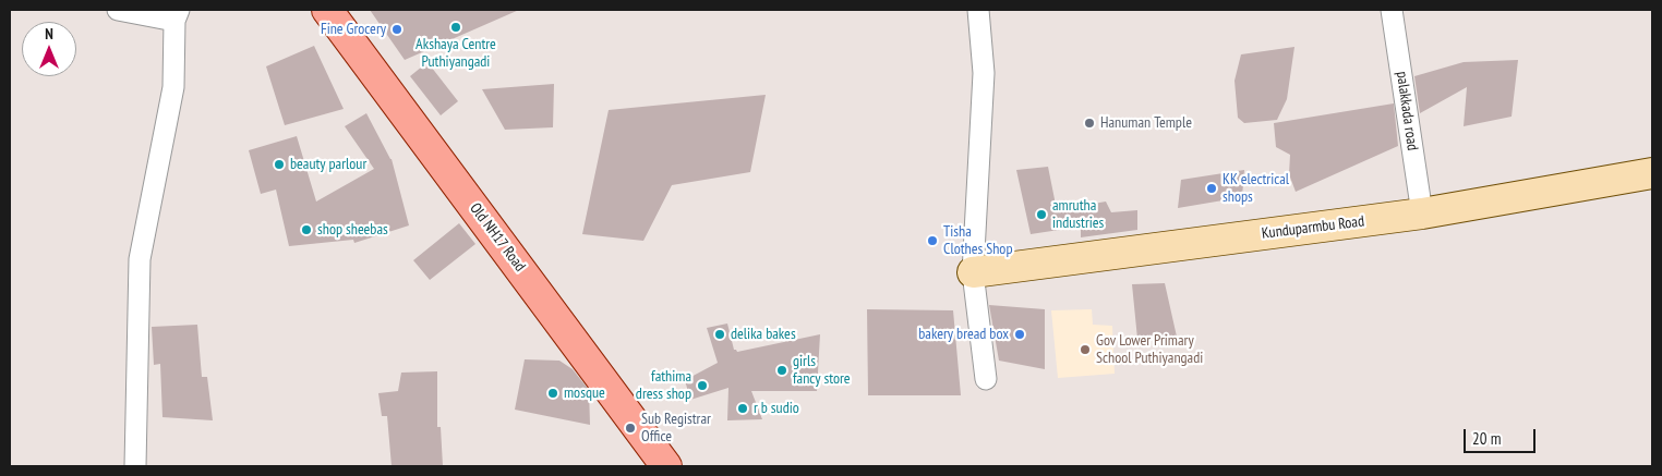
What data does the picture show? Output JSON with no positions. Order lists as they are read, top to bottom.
{
  "streets": {
    "main road": ["Kunduparmbu Road", "Old NH17 Road"],
    "street": ["palakkada road"]
  },
  "crossings": [
    ["palakkada road", "Kunduparmbu Road"]
  ],
  "places": [
    "Akshaya Centre Puthiyangadi",
    "Fine Grocery",
    "Hanuman Temple",
    "beauty parlour",
    "KK electrical shops",
    "amrutha industries",
    "shop sheebas",
    "Tisha Clothes Shop",
    "delika bakes",
    "bakery bread box",
    "Gov Lower Primary School Puthiyangadi",
    "girls fancy store",
    "fathima dress shop",
    "mosque",
    "r b sudio",
    "Sub Registrar Office"
  ],
  "scale_bar": "20 m",
  "north": "top"
}
